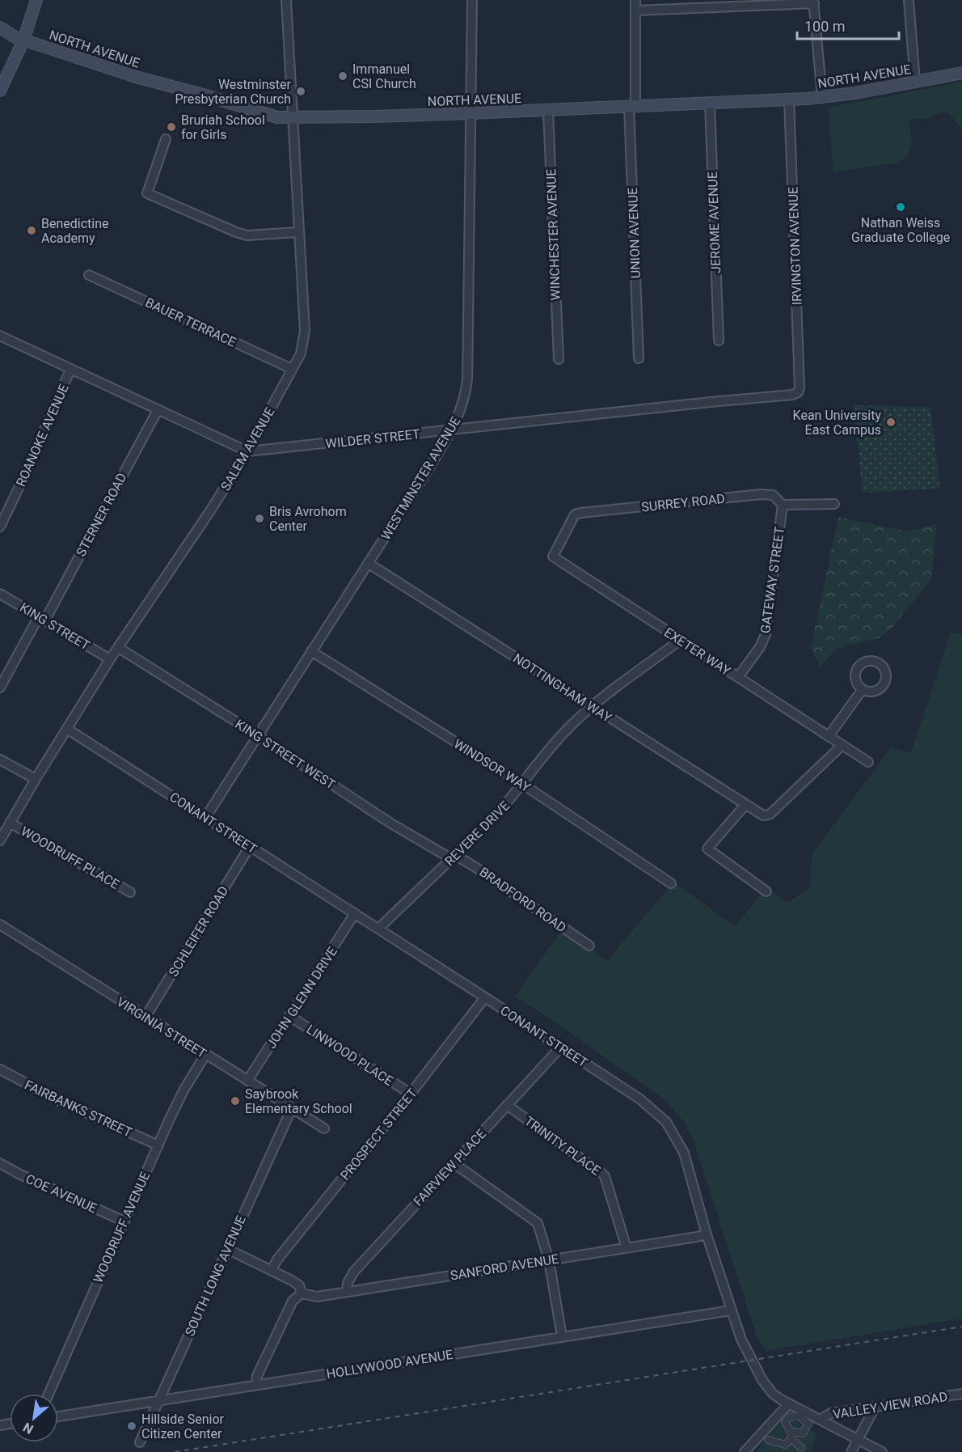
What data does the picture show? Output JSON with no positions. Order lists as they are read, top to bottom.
{
  "streets": {
    "main road": ["NORTH AVENUE"],
    "street": [
      "JEROME AVENUE",
      "UNION AVENUE",
      "WINCHESTER AVENUE",
      "IRVINGTON AVENUE",
      "BAUER TERRACE",
      "ROANOKE AVENUE",
      "WILDER STREET",
      "SALEM AVENUE",
      "WESTMINSTER AVENUE",
      "SURREY ROAD",
      "STERNER ROAD",
      "GATEWAY STREET",
      "KING STREET",
      "EXETER WAY",
      "NOTTINGHAM WAY",
      "KING STREET WEST",
      "WINDSOR WAY",
      "CONANT STREET",
      "REVERE DRIVE",
      "WOODRUFF PLACE",
      "BRADFORD ROAD",
      "SCHLEIFER ROAD",
      "JOHN GLENN DRIVE",
      "VIRGINIA STREET",
      "LINWOOD PLACE",
      "FAIRBANKS STREET",
      "PROSPECT STREET",
      "TRINITY PLACE",
      "FAIRVIEW PLACE",
      "COE AVENUE",
      "WOODRUFF AVENUE",
      "SANFORD AVENUE",
      "SOUTH LONG AVENUE",
      "HOLLYWOOD AVENUE",
      "VALLEY VIEW ROAD"
    ]
  },
  "crossings": [
    ["NORTH AVENUE", "JEROME AVENUE"],
    ["NORTH AVENUE", "UNION AVENUE"],
    ["NORTH AVENUE", "WINCHESTER AVENUE"],
    ["NORTH AVENUE", "IRVINGTON AVENUE"],
    ["NORTH AVENUE", "SALEM AVENUE"],
    ["NORTH AVENUE", "WESTMINSTER AVENUE"],
    ["IRVINGTON AVENUE", "WILDER STREET"],
    ["BAUER TERRACE", "SALEM AVENUE"],
    ["WILDER STREET", "SALEM AVENUE"],
    ["WILDER STREET", "WESTMINSTER AVENUE"],
    ["SALEM AVENUE", "KING STREET"],
    ["SALEM AVENUE", "KING STREET WEST"],
    ["SALEM AVENUE", "CONANT STREET"],
    ["SALEM AVENUE", "WOODRUFF PLACE"],
    ["WESTMINSTER AVENUE", "NOTTINGHAM WAY"],
    ["WESTMINSTER AVENUE", "KING STREET WEST"],
    ["WESTMINSTER AVENUE", "WINDSOR WAY"],
    ["WESTMINSTER AVENUE", "CONANT STREET"],
    ["SURREY ROAD", "GATEWAY STREET"],
    ["SURREY ROAD", "EXETER WAY"],
    ["STERNER ROAD", "KING STREET"],
    ["GATEWAY STREET", "EXETER WAY"],
    ["EXETER WAY", "NOTTINGHAM WAY"],
    ["EXETER WAY", "REVERE DRIVE"],
    ["NOTTINGHAM WAY", "REVERE DRIVE"],
    ["KING STREET WEST", "REVERE DRIVE"],
    ["KING STREET WEST", "BRADFORD ROAD"],
    ["WINDSOR WAY", "REVERE DRIVE"],
    ["CONANT STREET", "REVERE DRIVE"],
    ["CONANT STREET", "SCHLEIFER ROAD"],
    ["CONANT STREET", "JOHN GLENN DRIVE"],
    ["CONANT STREET", "PROSPECT STREET"],
    ["CONANT STREET", "FAIRVIEW PLACE"],
    ["CONANT STREET", "SANFORD AVENUE"],
    ["CONANT STREET", "HOLLYWOOD AVENUE"],
    ["CONANT STREET", "VALLEY VIEW ROAD"],
    ["REVERE DRIVE", "BRADFORD ROAD"],
    ["SCHLEIFER ROAD", "VIRGINIA STREET"],
    ["JOHN GLENN DRIVE", "VIRGINIA STREET"],
    ["JOHN GLENN DRIVE", "LINWOOD PLACE"],
    ["VIRGINIA STREET", "WOODRUFF AVENUE"],
    ["VIRGINIA STREET", "SOUTH LONG AVENUE"],
    ["LINWOOD PLACE", "PROSPECT STREET"],
    ["FAIRBANKS STREET", "WOODRUFF AVENUE"],
    ["TRINITY PLACE", "FAIRVIEW PLACE"],
    ["TRINITY PLACE", "SANFORD AVENUE"],
    ["FAIRVIEW PLACE", "SANFORD AVENUE"],
    ["COE AVENUE", "WOODRUFF AVENUE"],
    ["SOUTH LONG AVENUE", "HOLLYWOOD AVENUE"]
  ],
  "places": [
    "Immanuel CSI Church",
    "Westminster Presbyterian Church",
    "Bruriah School for Girls",
    "Nathan Weiss Graduate College",
    "Benedictine Academy",
    "Kean University East Campus",
    "Bris Avrohom Center",
    "Saybrook Elementary School",
    "Hillside Senior Citizen Center"
  ],
  "scale_bar": "100 m",
  "north": "bottom left"
}
